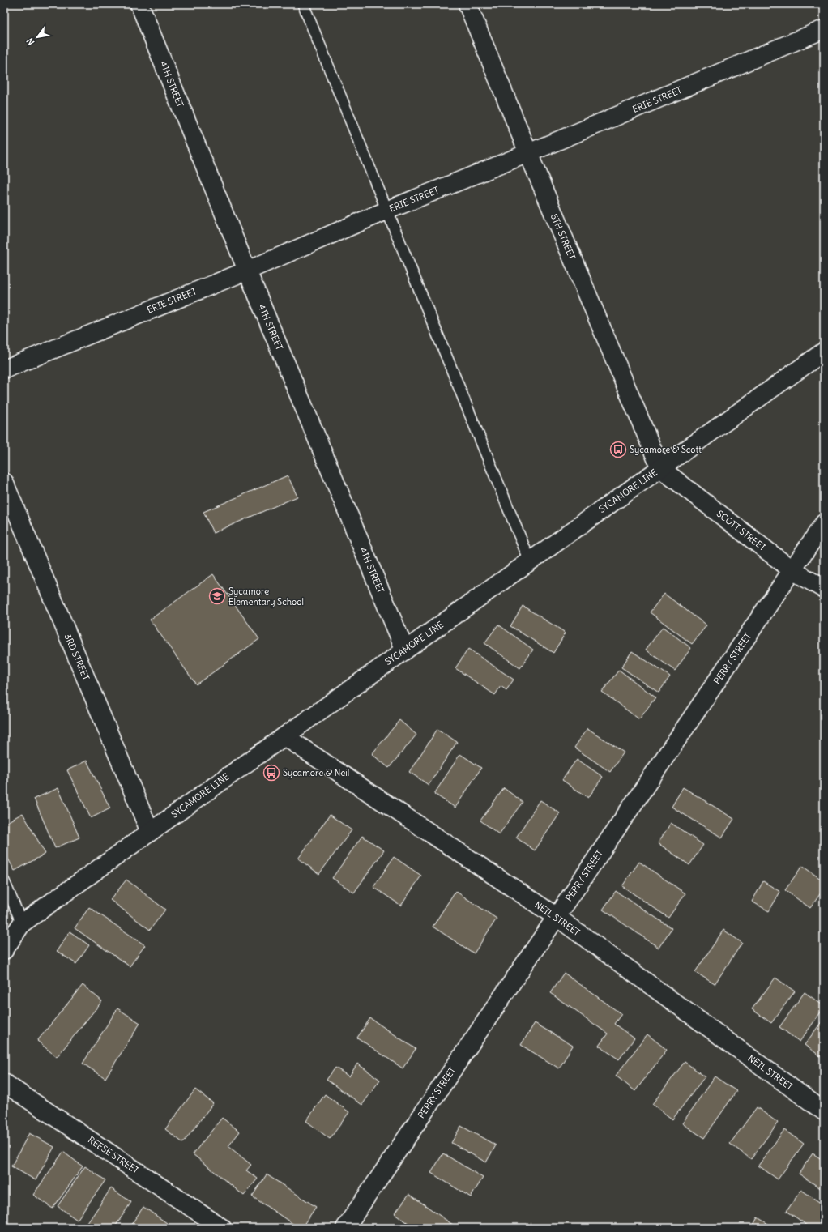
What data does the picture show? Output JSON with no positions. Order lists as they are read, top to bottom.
{
  "streets": {
    "street": [
      "4TH STREET",
      "ERIE STREET",
      "5TH STREET",
      "SYCAMORE LINE",
      "SCOTT STREET",
      "3RD STREET",
      "PERRY STREET",
      "NEIL STREET",
      "REESE STREET"
    ]
  },
  "crossings": [
    ["4TH STREET", "ERIE STREET"],
    ["4TH STREET", "SYCAMORE LINE"],
    ["ERIE STREET", "5TH STREET"],
    ["5TH STREET", "SYCAMORE LINE"],
    ["5TH STREET", "SCOTT STREET"],
    ["SYCAMORE LINE", "SCOTT STREET"],
    ["SYCAMORE LINE", "3RD STREET"],
    ["SYCAMORE LINE", "NEIL STREET"],
    ["SCOTT STREET", "PERRY STREET"],
    ["PERRY STREET", "NEIL STREET"]
  ],
  "places": {
    "bus stop": ["Sycamore & Scott", "Sycamore & Neil"],
    "school or university": ["Sycamore Elementary School"]
  },
  "north": "bottom left"
}
